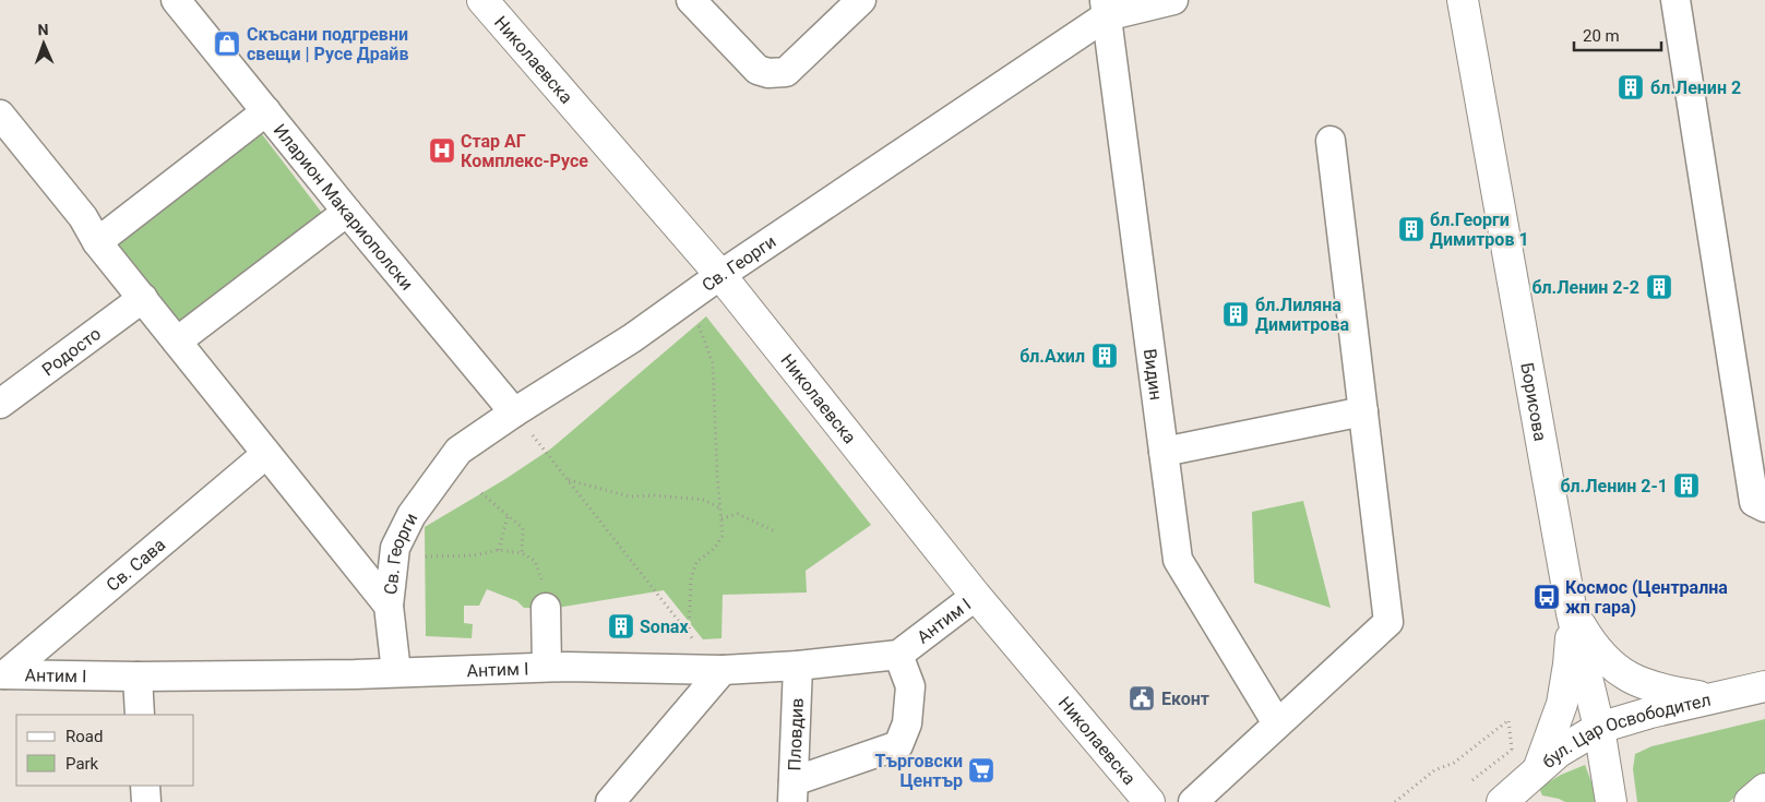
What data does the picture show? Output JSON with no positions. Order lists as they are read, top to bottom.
{
  "streets": {
    "main road": ["Николаевска", "Борисова", "бул. Цар Освободител"],
    "street": [
      "Иларион Макариополски",
      "Св. Георги",
      "Родосто",
      "Видин",
      "Св. Сава",
      "Антим I",
      "Пловдив"
    ]
  },
  "crossings": [
    ["Николаевска", "Св. Георги"],
    ["Николаевска", "Антим I"],
    ["Иларион Макариополски", "Св. Георги"],
    ["Св. Георги", "Видин"],
    ["Св. Георги", "Антим I"],
    ["Борисова", "бул. Цар Освободител"],
    ["Св. Сава", "Антим I"],
    ["Антим I", "Пловдив"]
  ],
  "places": {
    "shop": ["Скъсани подгревни свещи | Русе Драйв"],
    "building": [
      "бл.Ленин 2",
      "бл.Георги Димитров 1",
      "бл.Ленин 2-2",
      "бл.Лиляна Димитрова",
      "бл.Ахил",
      "бл.Ленин 2-1",
      "Sonax"
    ],
    "hospital": ["Стар АГ Комплекс-Русе"],
    "bus stop": ["Космос (Централна жп гара)"],
    "public building": ["Еконт"],
    "supermarket": ["Търговски Център"]
  },
  "legend": ["Road", "Park"],
  "scale_bar": "20 m",
  "north": "top"
}
